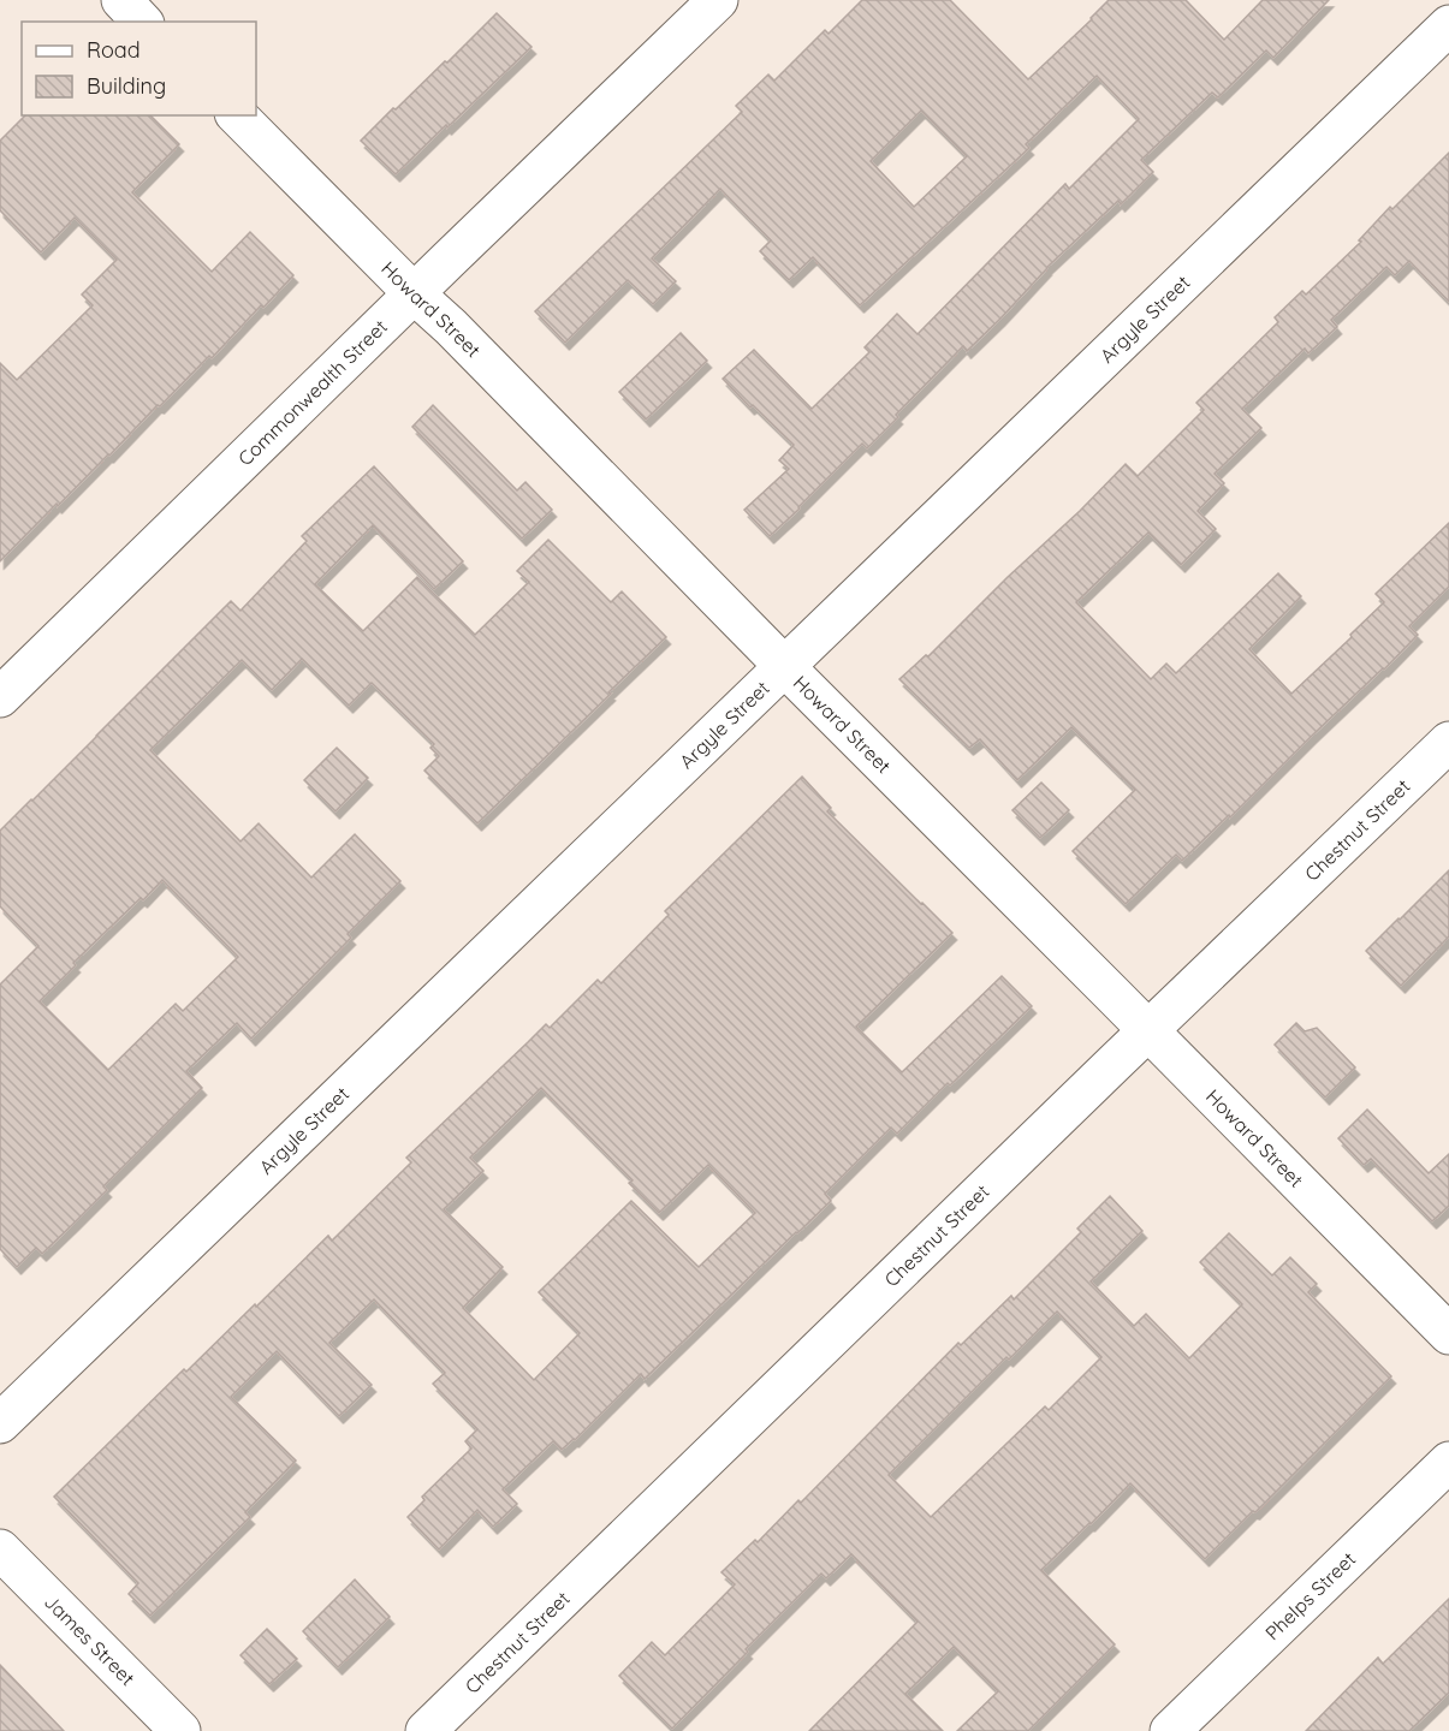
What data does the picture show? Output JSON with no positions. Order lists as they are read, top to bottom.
{
  "streets": {
    "street": [
      "Howard Street",
      "Argyle Street",
      "Commonwealth Street",
      "Chestnut Street",
      "Phelps Street",
      "James Street"
    ]
  },
  "crossings": [
    ["Howard Street", "Argyle Street"],
    ["Howard Street", "Commonwealth Street"],
    ["Howard Street", "Chestnut Street"]
  ],
  "legend": ["Road", "Building"]
}
